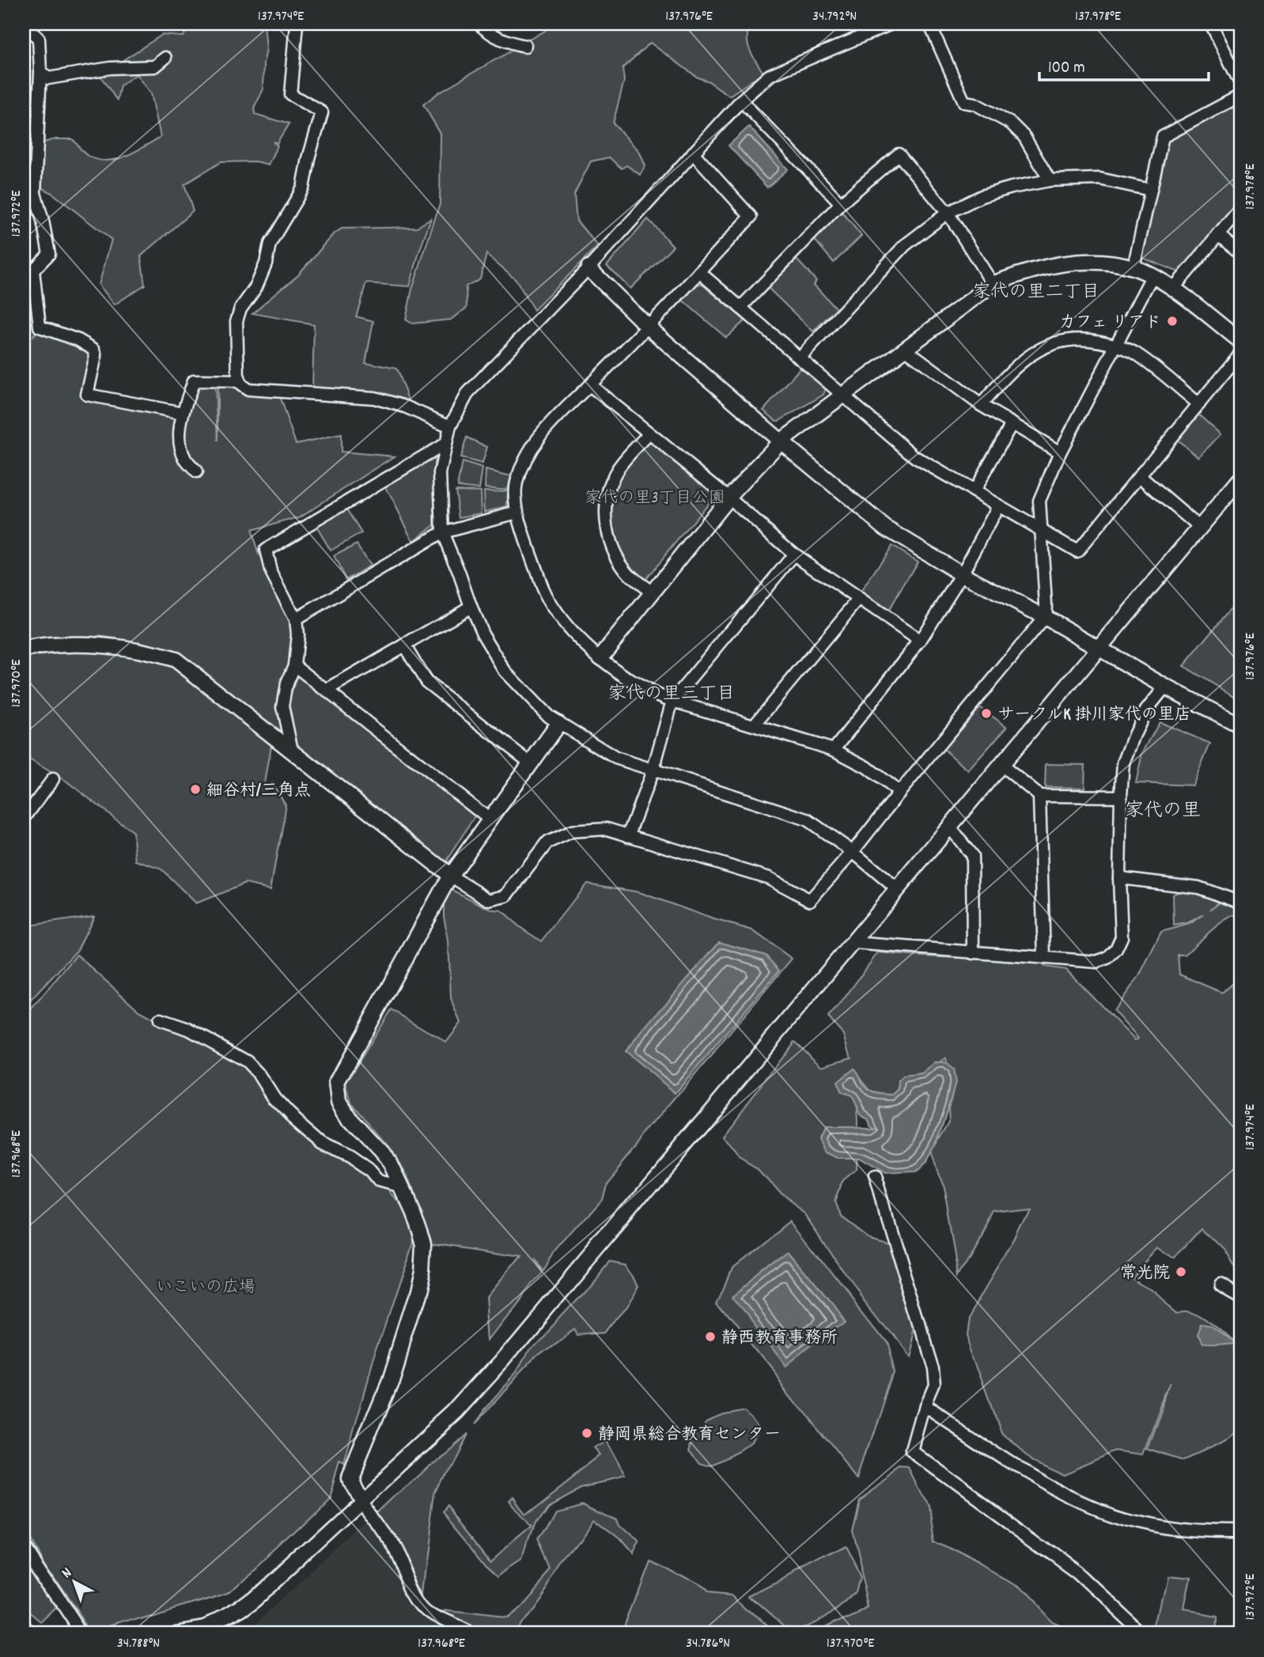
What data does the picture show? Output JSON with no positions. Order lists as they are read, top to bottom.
{
  "districts": ["家代の里二丁目", "家代の里三丁目", "家代の里"],
  "parks": ["家代の里3丁目公園", "いこいの広場"],
  "places": [
    "カフェ リアド",
    "サークルK 掛川家代の里店",
    "細谷村/三角点",
    "常光院",
    "静西教育事務所",
    "静岡県総合教育センター"
  ],
  "scale_bar": "100 m",
  "north": "top left",
  "coordinates": [
    "137.974°E",
    "137.976°E",
    "34.792°N",
    "137.978°E",
    "137.972°E",
    "137.970°E",
    "137.968°E",
    "34.788°N",
    "34.786°N"
  ]
}
